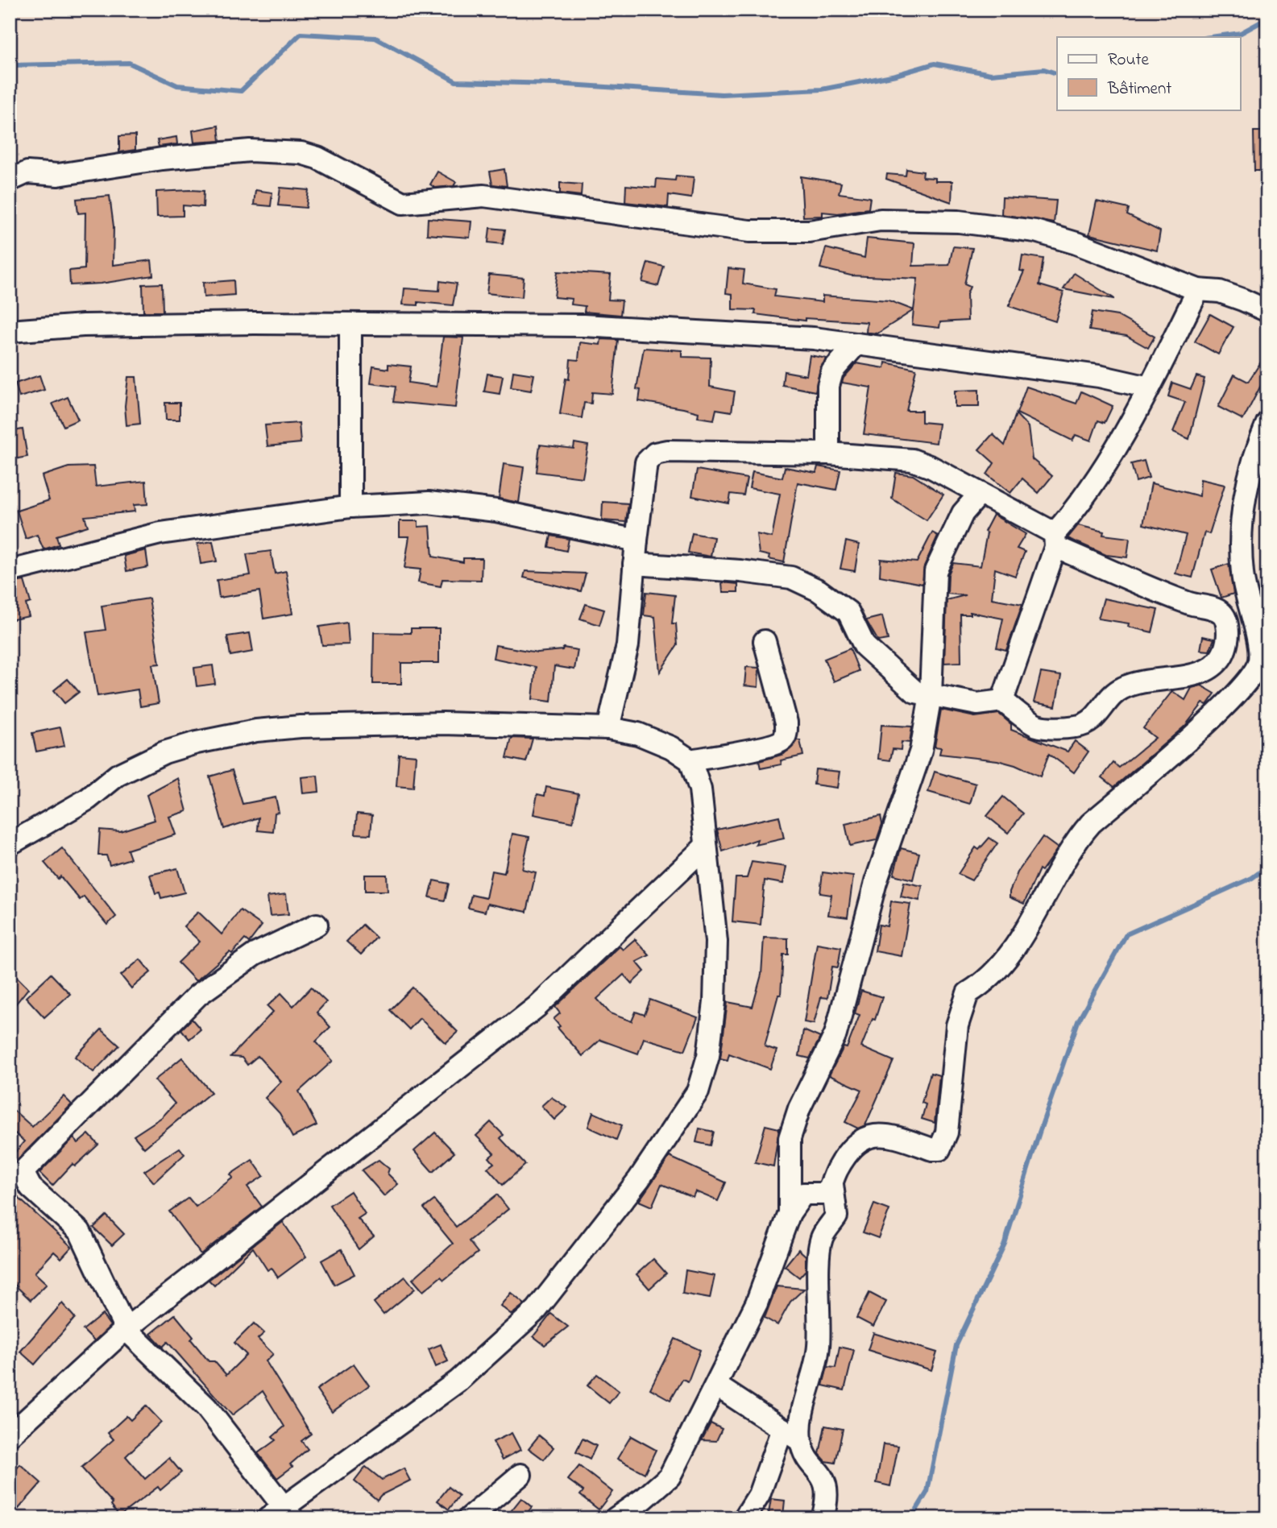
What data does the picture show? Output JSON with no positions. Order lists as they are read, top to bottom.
{
  "legend": ["Route", "Bâtiment"]
}
